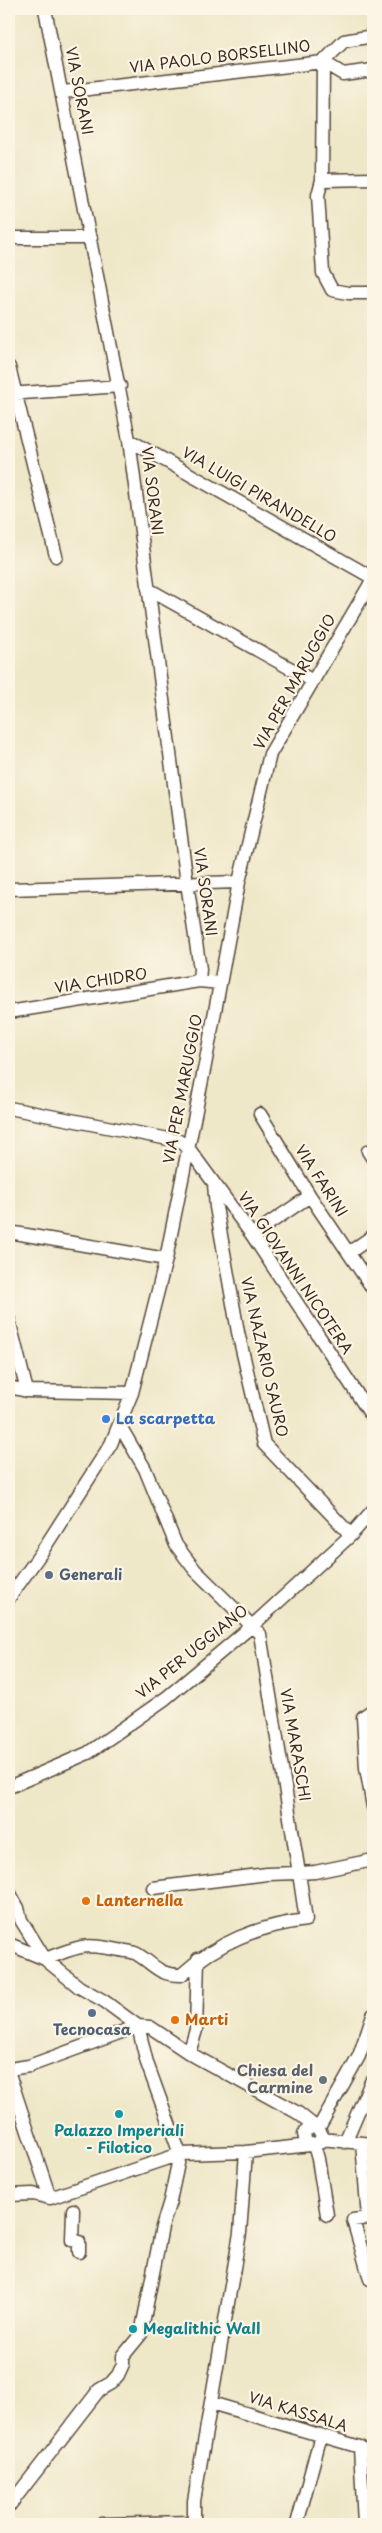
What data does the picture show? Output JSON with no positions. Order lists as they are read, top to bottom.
{
  "streets": {
    "street": [
      "VIA PAOLO BORSELLINO",
      "VIA SORANI",
      "VIA LUIGI PIRANDELLO",
      "VIA PER MARUGGIO",
      "VIA CHIDRO",
      "VIA FARINI",
      "VIA GIOVANNI NICOTERA",
      "VIA NAZARIO SAURO",
      "VIA PER UGGIANO",
      "VIA MARASCHI",
      "VIA KASSALA"
    ]
  },
  "crossings": [
    ["VIA PAOLO BORSELLINO", "VIA SORANI"],
    ["VIA SORANI", "VIA LUIGI PIRANDELLO"],
    ["VIA SORANI", "VIA CHIDRO"],
    ["VIA LUIGI PIRANDELLO", "VIA PER MARUGGIO"],
    ["VIA PER MARUGGIO", "VIA CHIDRO"],
    ["VIA PER MARUGGIO", "VIA GIOVANNI NICOTERA"],
    ["VIA GIOVANNI NICOTERA", "VIA NAZARIO SAURO"],
    ["VIA NAZARIO SAURO", "VIA PER UGGIANO"],
    ["VIA PER UGGIANO", "VIA MARASCHI"]
  ],
  "places": [
    "La scarpetta",
    "Generali",
    "Lanternella",
    "Tecnocasa",
    "Marti",
    "Chiesa del Carmine",
    "Palazzo Imperiali - Filotico",
    "Megalithic Wall"
  ]
}
